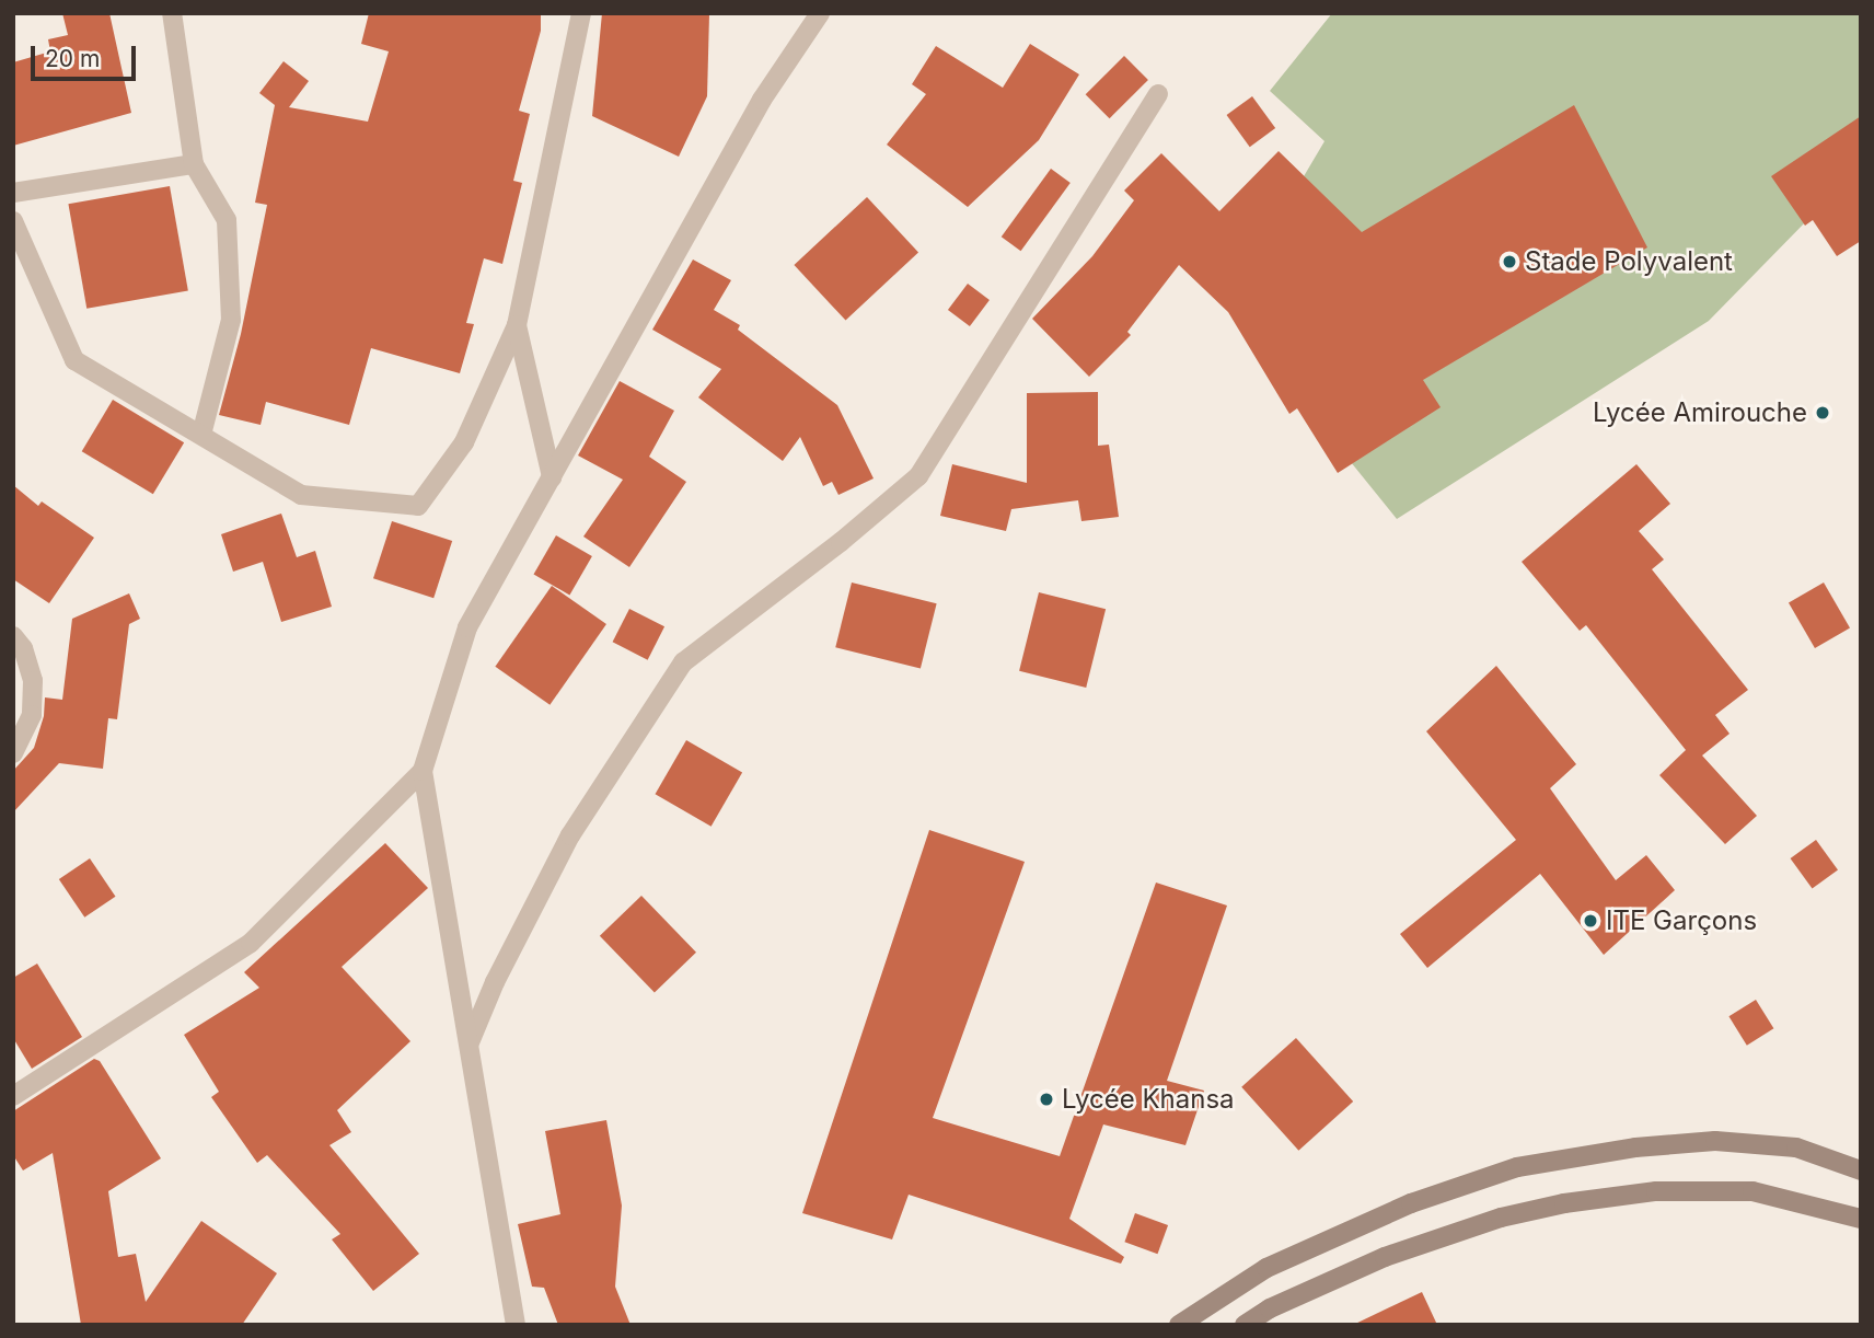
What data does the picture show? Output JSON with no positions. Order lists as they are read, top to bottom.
{
  "places": [
    "Stade Polyvalent",
    "Lycée Amirouche",
    "ITE Garçons",
    "Lycée Khansa"
  ],
  "scale_bar": "20 m"
}
